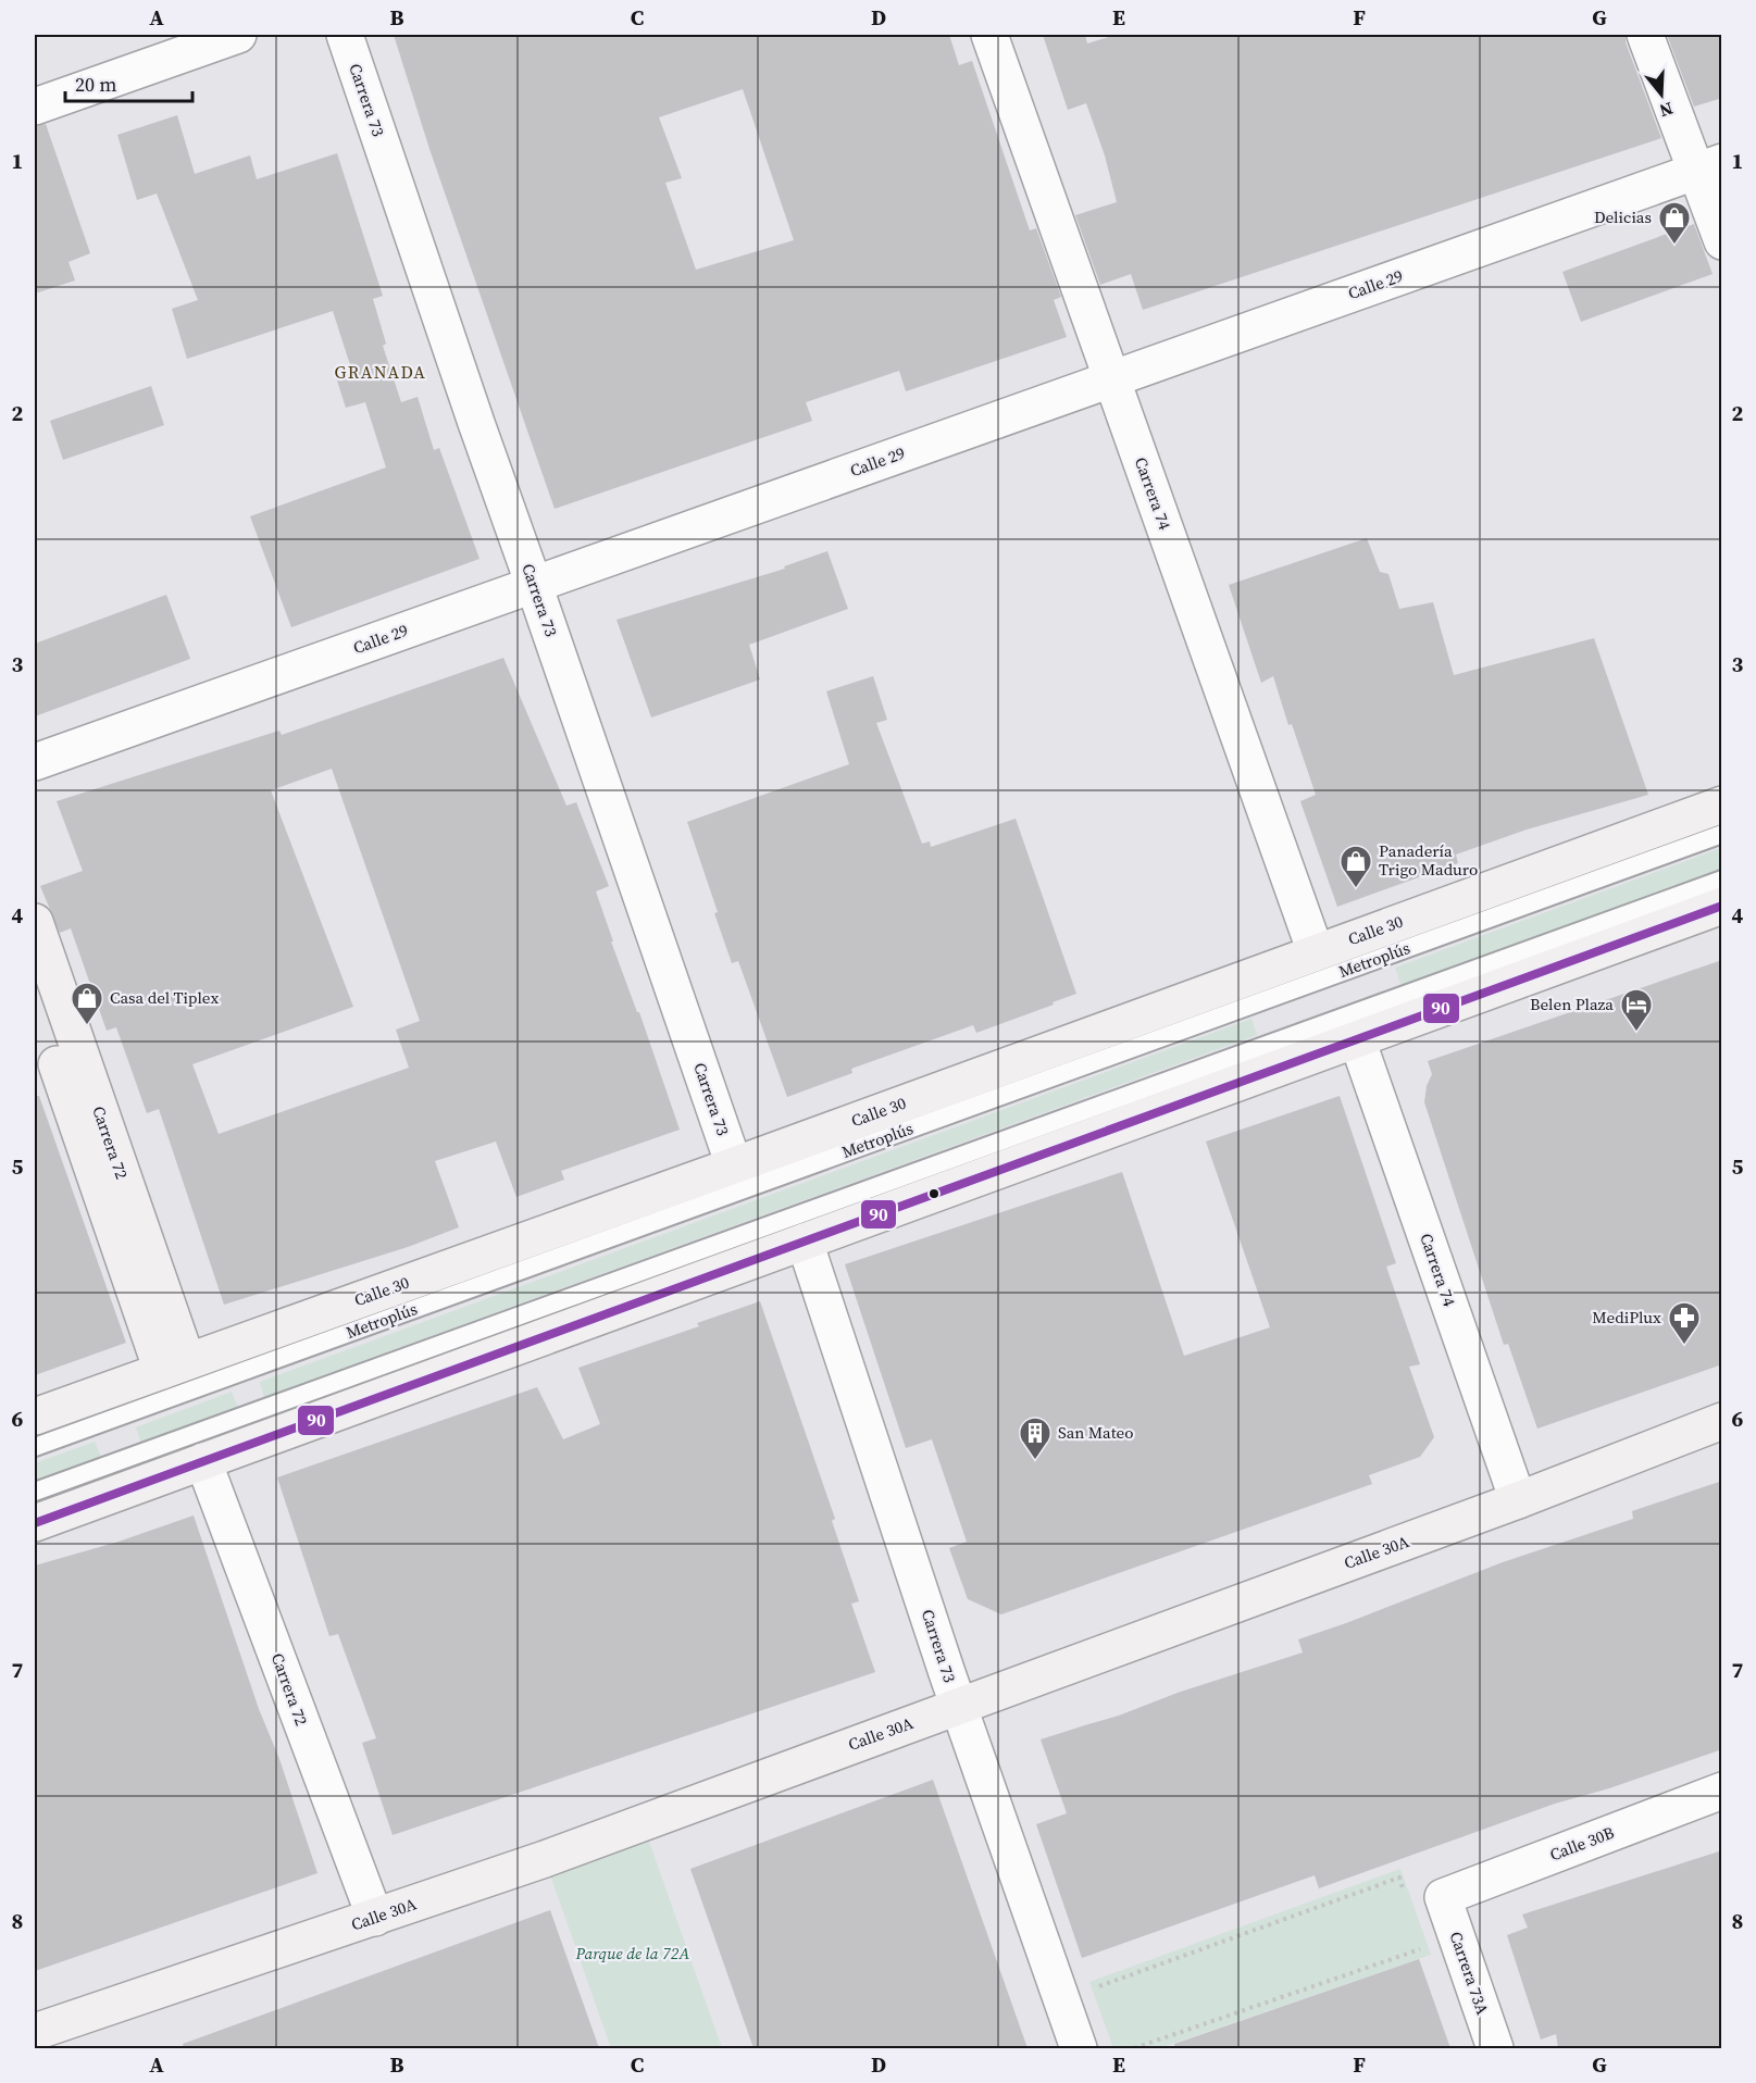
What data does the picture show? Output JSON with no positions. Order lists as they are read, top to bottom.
{
  "streets": {
    "main road": ["Calle 30", "Carrera 72", "Calle 30A"],
    "street": [
      "Carrera 73",
      "Calle 29",
      "Carrera 74",
      "Calle 30B",
      "Carrera 73A"
    ],
    "lane": ["Metroplús"]
  },
  "crossings": [
    ["Carrera 73", "Calle 29"],
    ["Carrera 73", "Calle 30"],
    ["Carrera 73", "Calle 30A"],
    ["Calle 29", "Carrera 74"],
    ["Carrera 74", "Calle 30"],
    ["Carrera 74", "Calle 30A"],
    ["Calle 30", "Carrera 72"],
    ["Carrera 72", "Calle 30A"],
    ["Calle 30B", "Carrera 73A"]
  ],
  "districts": ["GRANADA"],
  "parks": ["Parque de la 72A"],
  "places": {
    "shop": ["Delicias", "Panadería Trigo Maduro", "Casa del Tiplex"],
    "hotel": ["Belen Plaza"],
    "pharmacy": ["MediPlux"],
    "building": ["San Mateo"]
  },
  "lines": ["transit line 90"],
  "scale_bar": "20 m",
  "north": "bottom",
  "grid": {
    "columns": [
      "A",
      "B",
      "C",
      "D",
      "E",
      "F",
      "G"
    ],
    "rows": [
      "1",
      "2",
      "3",
      "4",
      "5",
      "6",
      "7",
      "8"
    ]
  }
}
